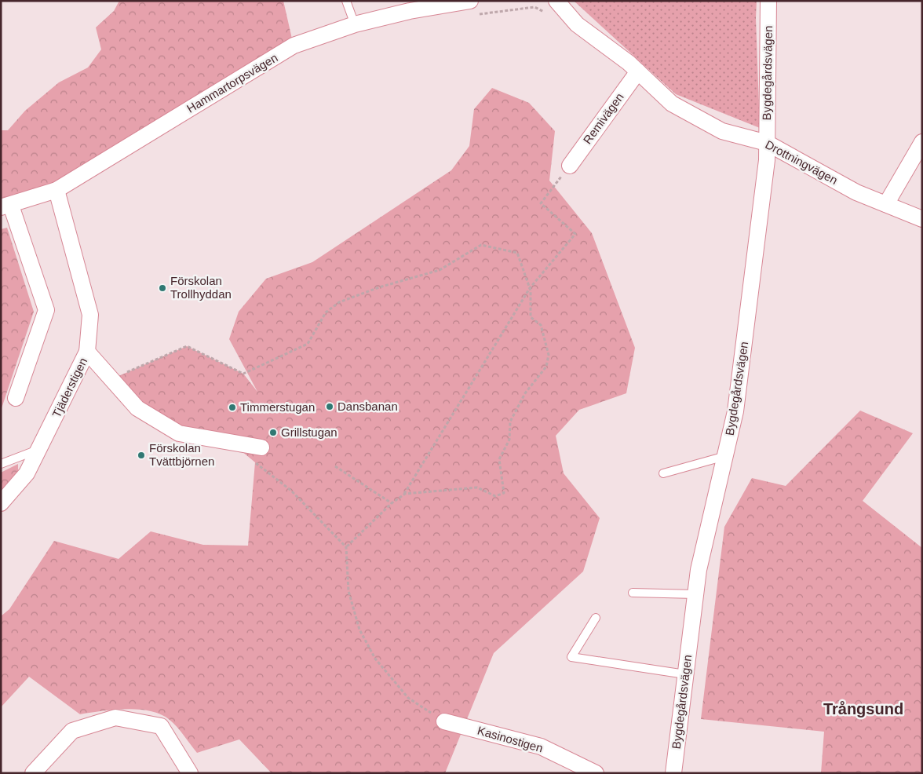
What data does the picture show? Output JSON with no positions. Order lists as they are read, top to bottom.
{
  "streets": {
    "street": [
      "Bygdegårdsvägen",
      "Hammartorpsvägen",
      "Remivägen",
      "Drottningvägen",
      "Tjäderstigen",
      "Kasinostigen"
    ]
  },
  "crossings": [
    ["Bygdegårdsvägen", "Drottningvägen"],
    ["Hammartorpsvägen", "Tjäderstigen"],
    ["Remivägen", "Drottningvägen"]
  ],
  "districts": ["Trångsund"],
  "places": [
    "Förskolan Trollhyddan",
    "Dansbanan",
    "Timmerstugan",
    "Grillstugan",
    "Förskolan Tvättbjörnen"
  ]
}
